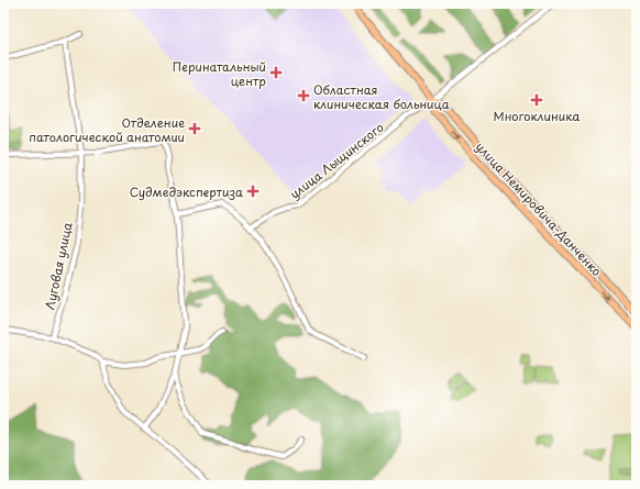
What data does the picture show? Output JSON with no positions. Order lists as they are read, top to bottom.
{
  "streets": {
    "main road": ["улица Немировича-Данченко"],
    "street": ["улица Лыщинского", "Луговая улица"]
  },
  "crossings": [
    ["улица Лыщинского", "улица Немировича-Данченко"]
  ],
  "places": {
    "health": [
      "Перинатальный центр",
      "Областная клиническая больница",
      "Многоклиника",
      "Отделение патологической анатомии",
      "Судмедэкспертиза"
    ]
  }
}
